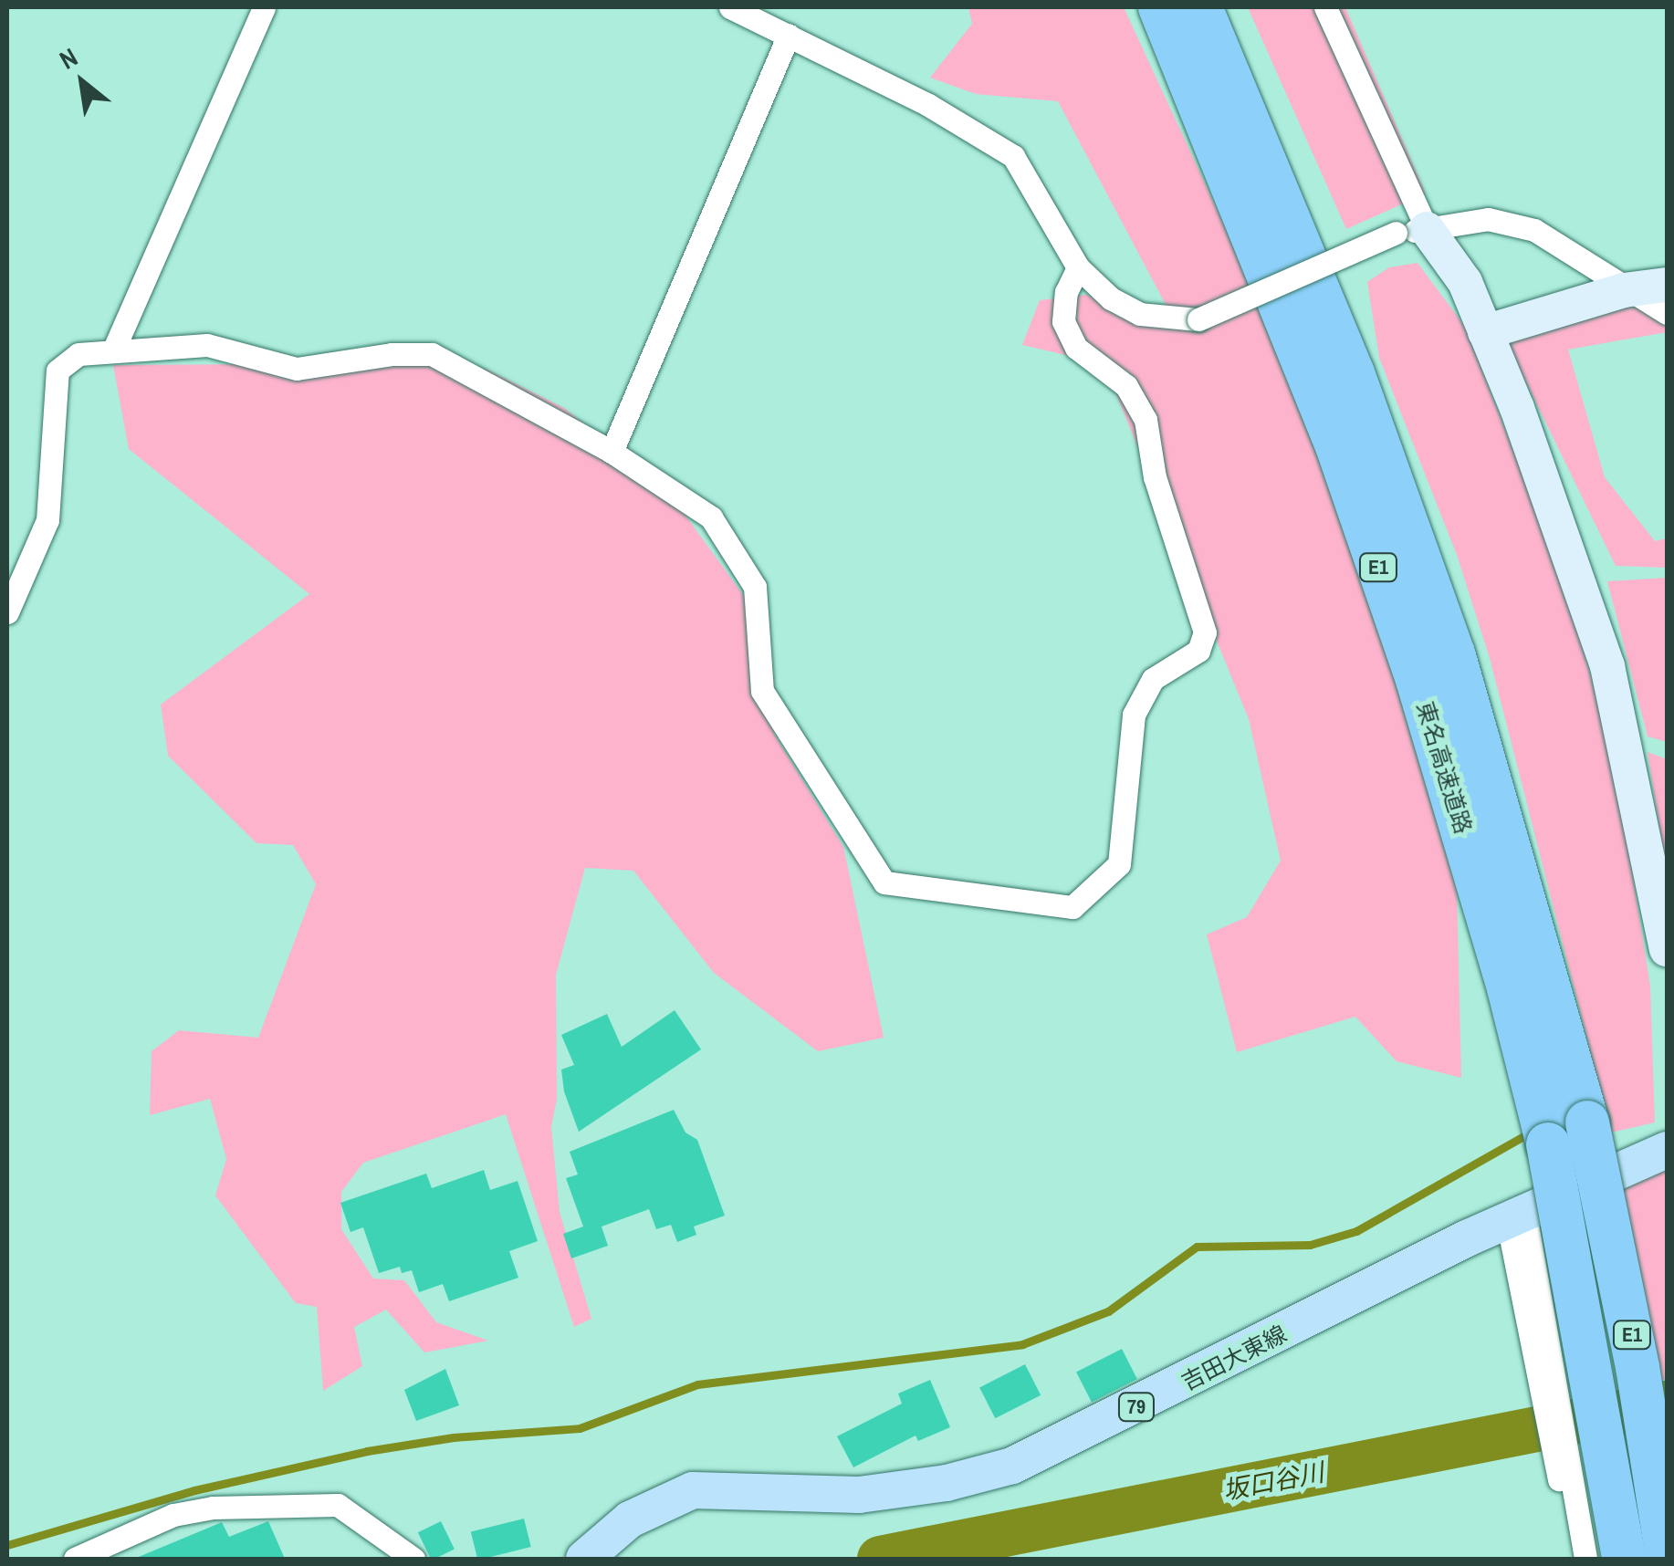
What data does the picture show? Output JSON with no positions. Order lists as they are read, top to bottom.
{
  "streets": {
    "highway": ["E1", "東名高速道路"],
    "main road": ["吉田大東線", "79"]
  },
  "water": ["坂口谷川"],
  "north": "top left"
}
